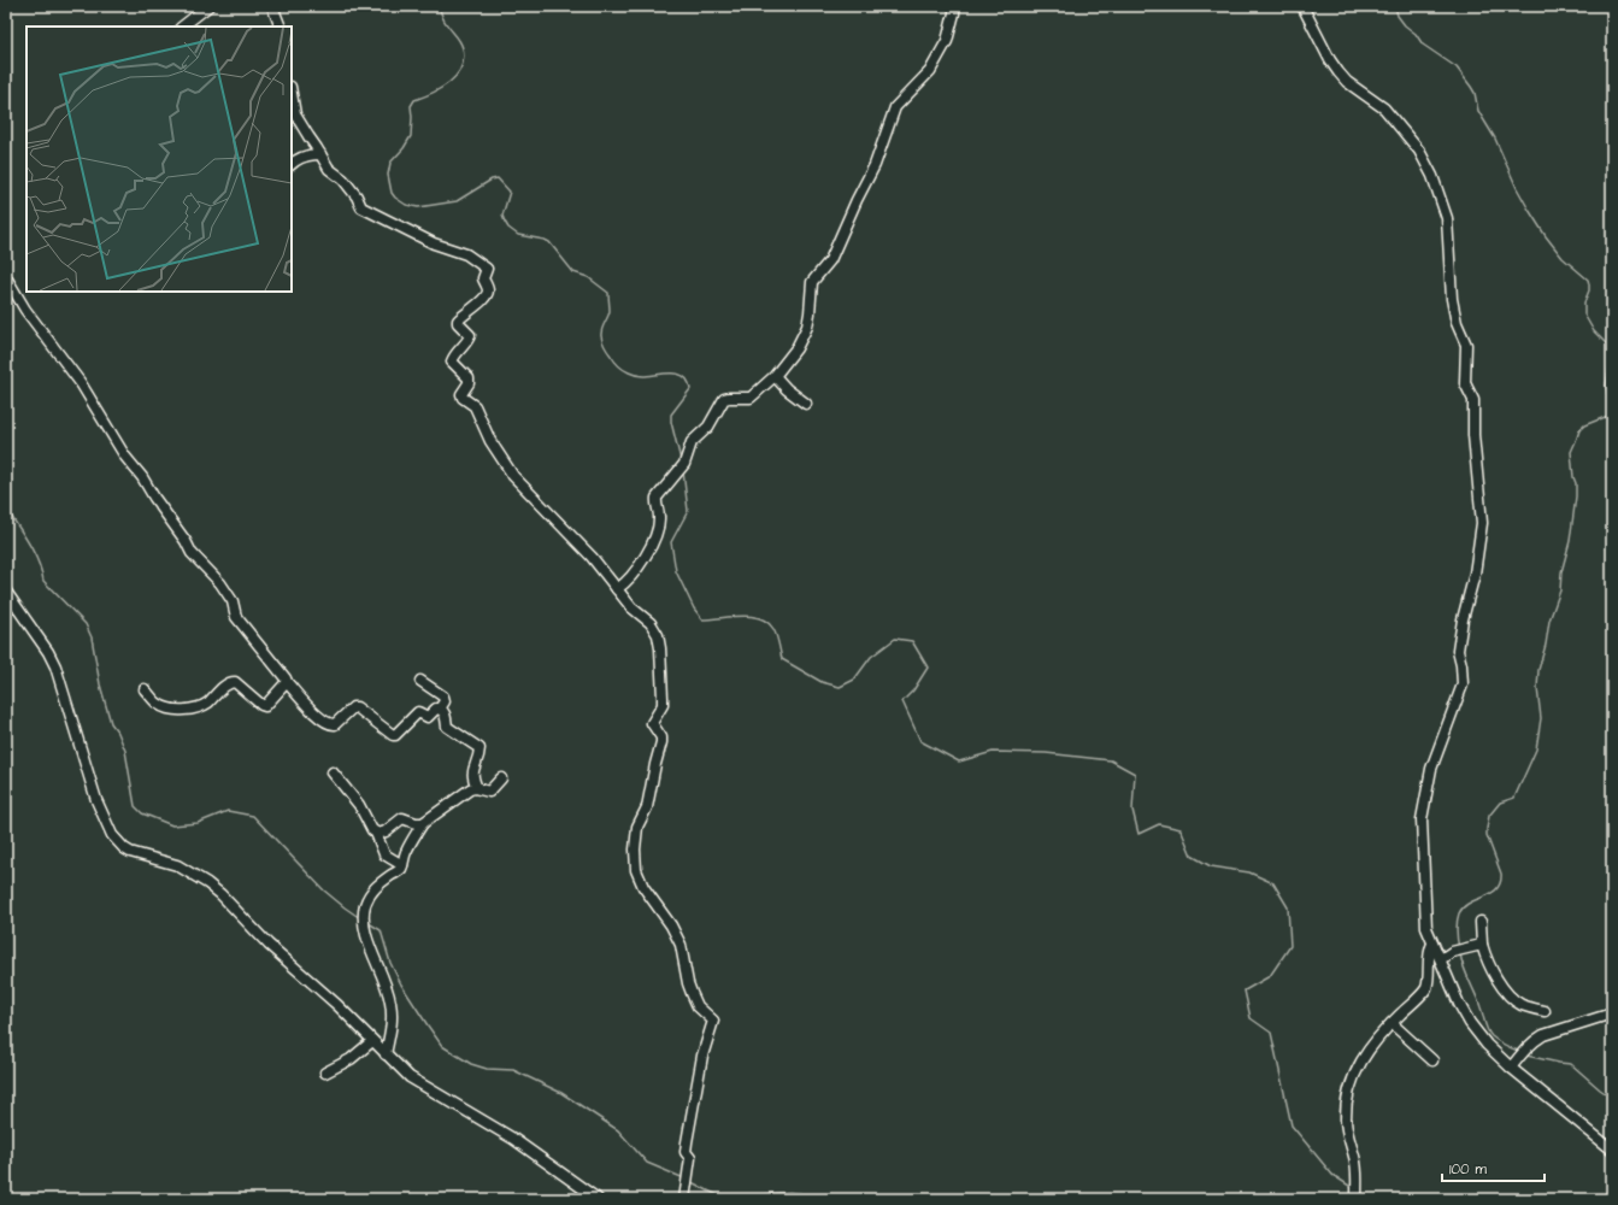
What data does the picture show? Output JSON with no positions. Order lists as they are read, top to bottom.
{
  "scale_bar": "100 m"
}
